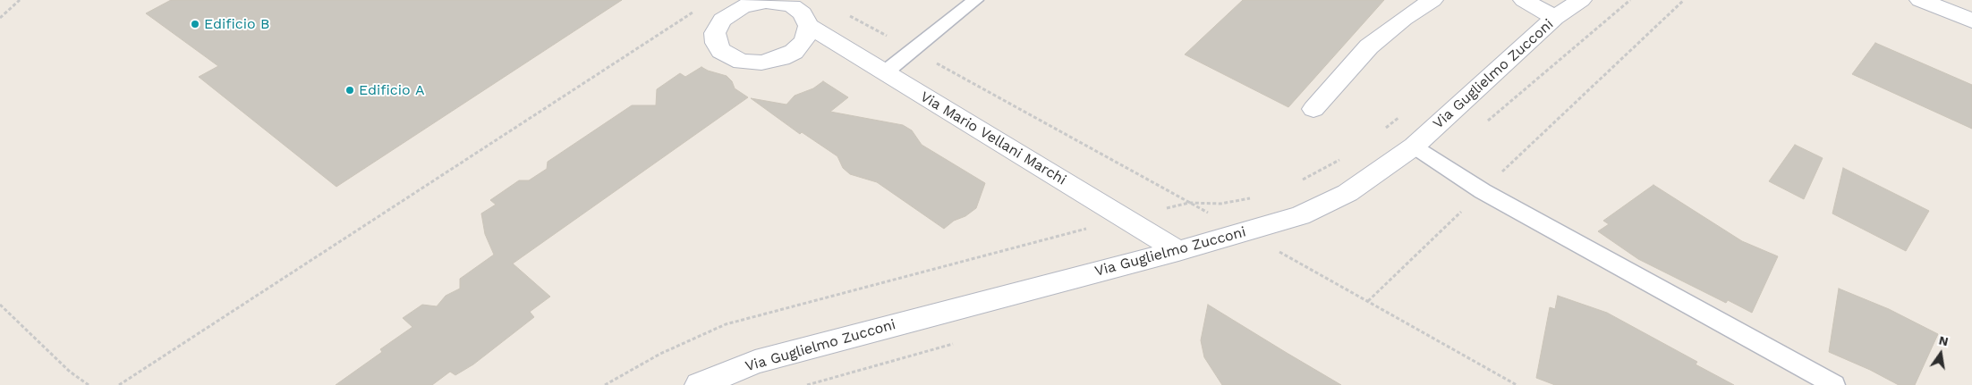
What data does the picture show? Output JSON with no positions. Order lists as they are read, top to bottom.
{
  "streets": {
    "street": ["Via Guglielmo Zucconi", "Via Mario Vellani Marchi"]
  },
  "crossings": [
    ["Via Guglielmo Zucconi", "Via Mario Vellani Marchi"]
  ],
  "places": ["Edificio B", "Edificio A"],
  "north": "top"
}
